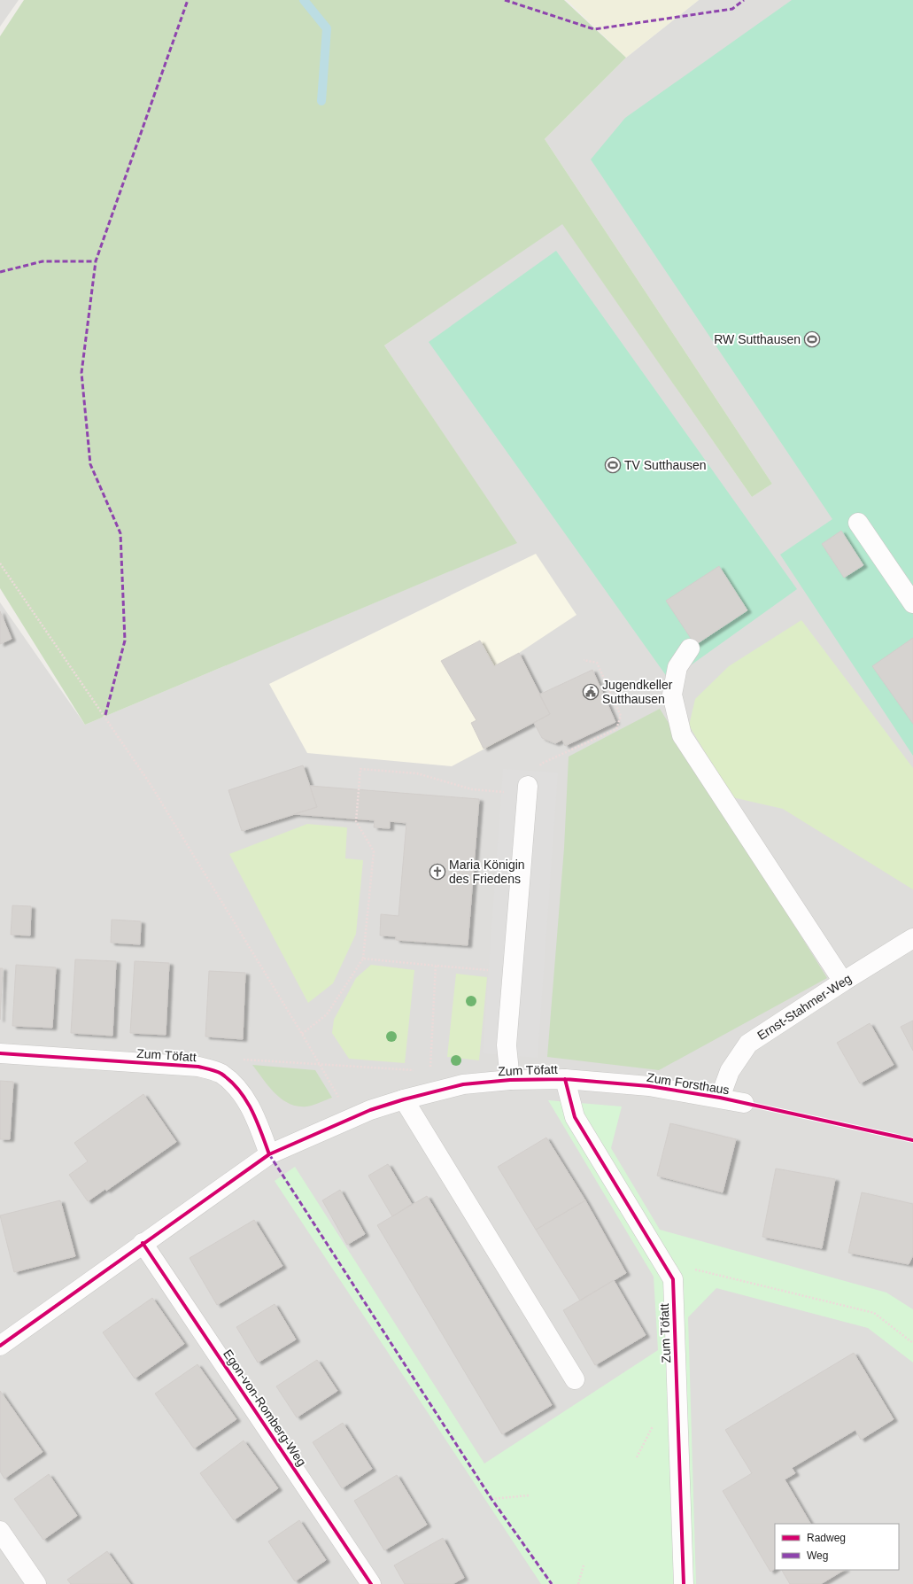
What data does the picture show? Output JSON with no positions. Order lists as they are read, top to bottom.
{
  "streets": {
    "street": [
      "Ernst-Stahmer-Weg",
      "Zum Töfatt",
      "Zum Forsthaus",
      "Egon-von-Romberg-Weg"
    ]
  },
  "crossings": [
    ["Ernst-Stahmer-Weg", "Zum Forsthaus"],
    ["Zum Töfatt", "Zum Forsthaus"]
  ],
  "places": {
    "sports": ["RW Sutthausen", "TV Sutthausen"],
    "public building": ["Jugendkeller Sutthausen"],
    "church": ["Maria Königin des Friedens"]
  },
  "legend": ["Radweg", "Weg"]
}
